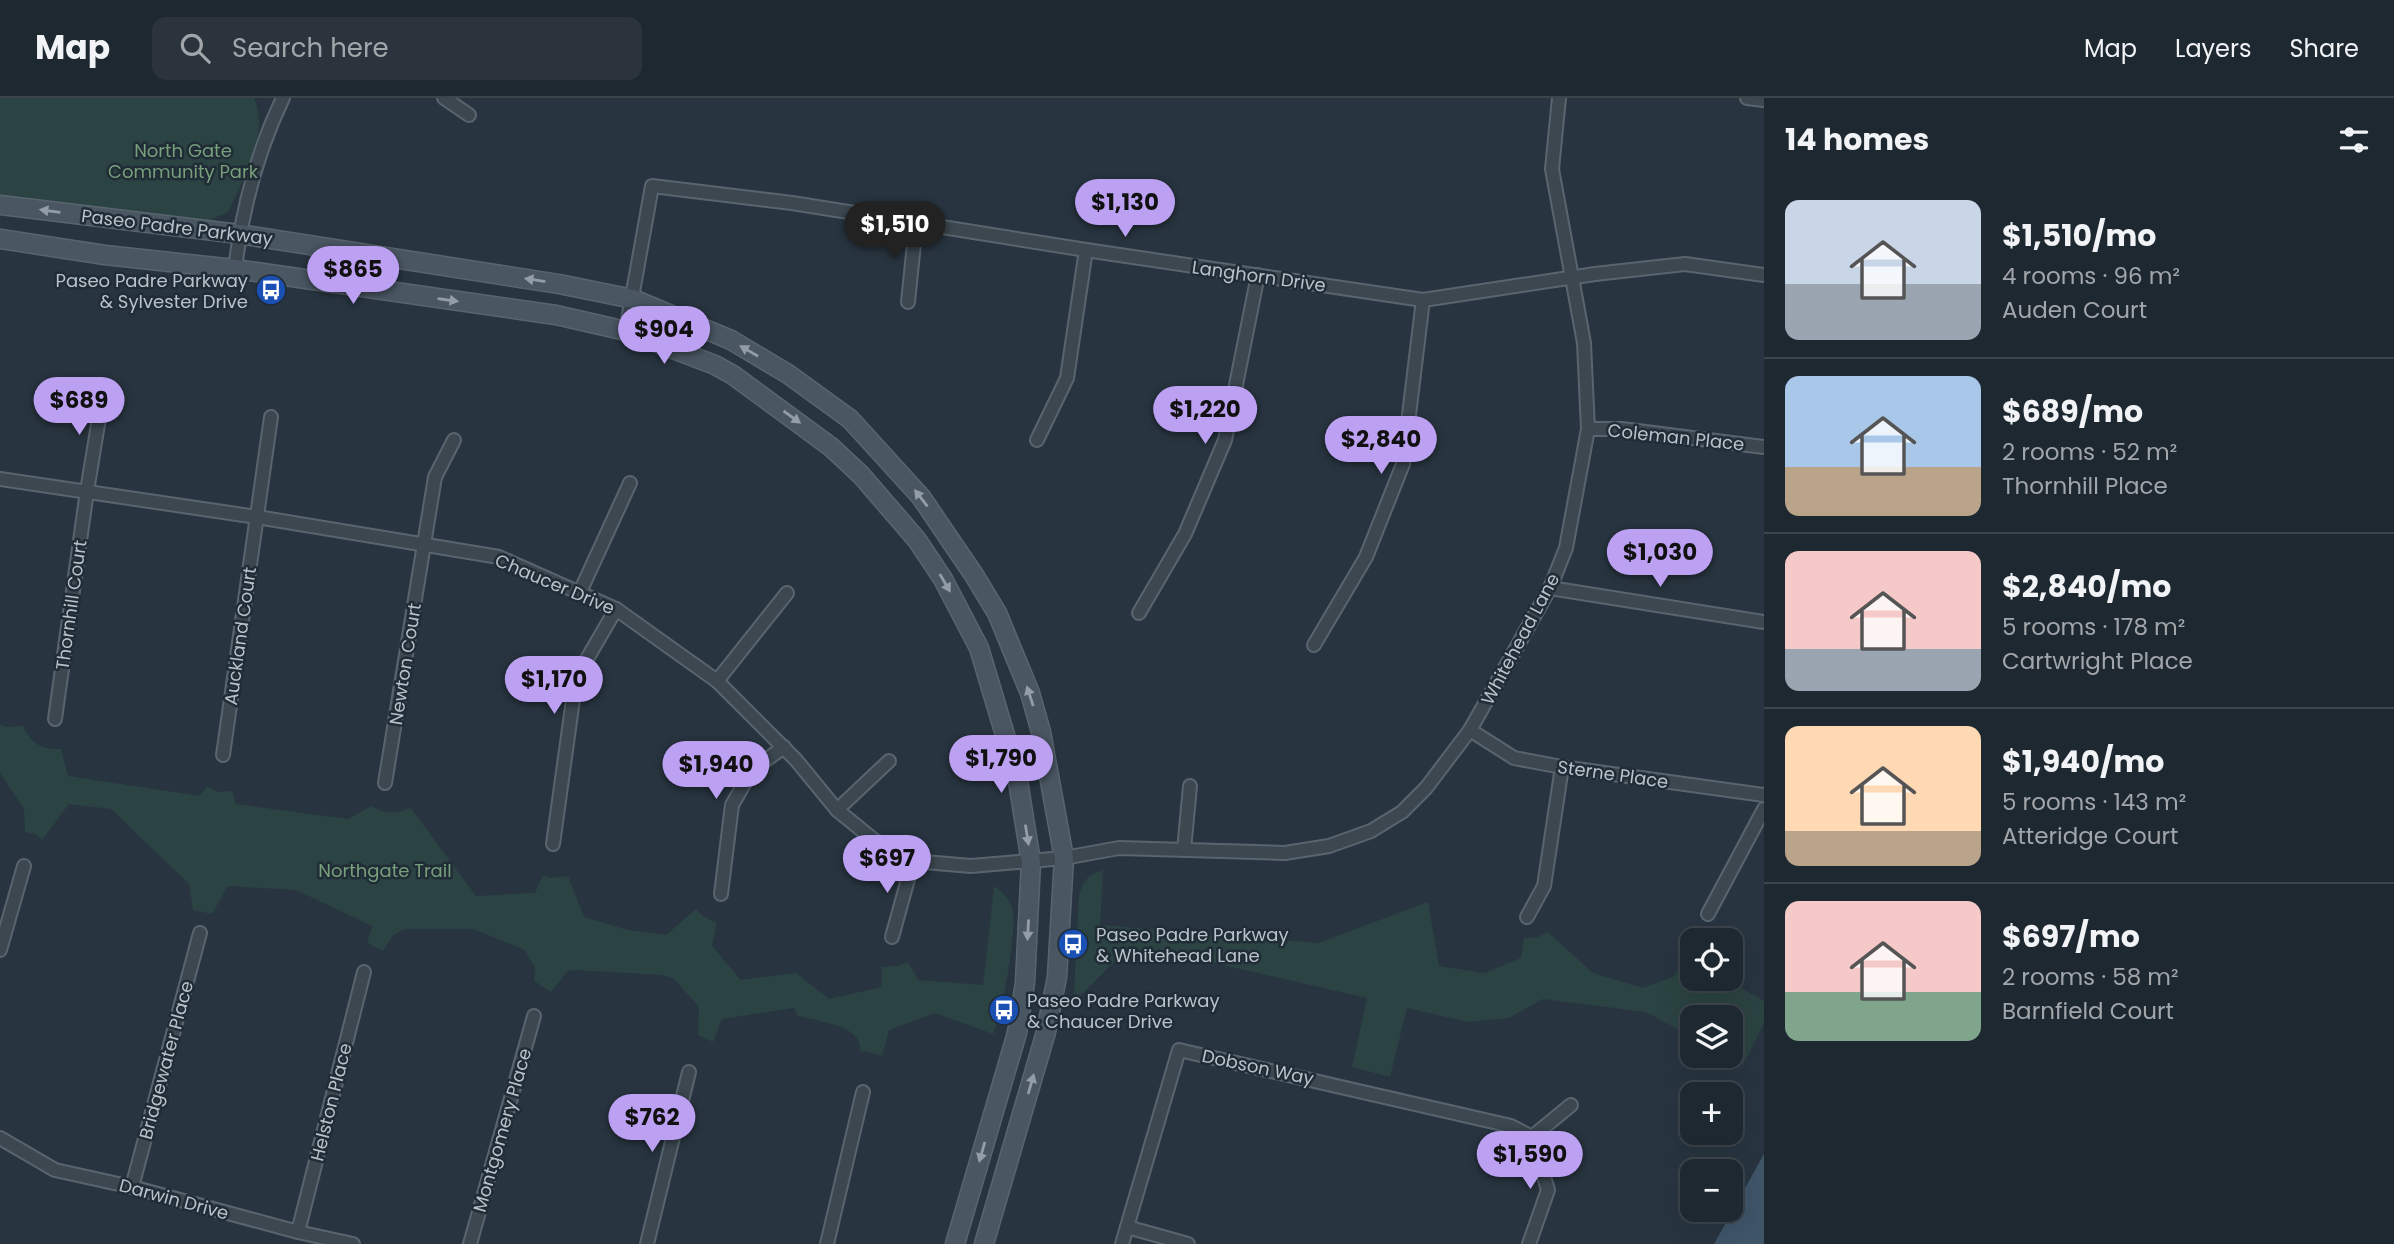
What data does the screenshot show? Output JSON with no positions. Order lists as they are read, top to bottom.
{
  "streets": {
    "main road": ["Paseo Padre Parkway"],
    "street": [
      "Langhorn Drive",
      "Coleman Place",
      "Chaucer Drive",
      "Thornhill Court",
      "Auckland Court",
      "Whitehead Lane",
      "Newton Court",
      "Sterne Place",
      "Bridgewater Place",
      "Dobson Way",
      "Helston Place",
      "Montgomery Place",
      "Darwin Drive"
    ]
  },
  "crossings": [
    ["Paseo Padre Parkway", "Langhorn Drive"],
    ["Paseo Padre Parkway", "Chaucer Drive"],
    ["Paseo Padre Parkway", "Whitehead Lane"],
    ["Langhorn Drive", "Whitehead Lane"],
    ["Coleman Place", "Whitehead Lane"],
    ["Chaucer Drive", "Thornhill Court"],
    ["Chaucer Drive", "Auckland Court"],
    ["Chaucer Drive", "Whitehead Lane"],
    ["Chaucer Drive", "Newton Court"],
    ["Whitehead Lane", "Sterne Place"],
    ["Bridgewater Place", "Darwin Drive"],
    ["Helston Place", "Darwin Drive"]
  ],
  "parks": ["North Gate Community Park", "Northgate Trail"],
  "places": {
    "bus stop": ["Paseo Padre Parkway & Sylvester Drive", "Paseo Padre Parkway & Whitehead Lane", "Paseo Padre Parkway & Chaucer Drive"]
  },
  "page": {
    "header": "Map",
    "search": "Search here",
    "nav": ["Map", "Layers", "Share"],
    "heading": "14 homes",
    "price": [
      "$1,130",
      "$1,510",
      "$865",
      "$904",
      "$689",
      "$1,220",
      "$2,840",
      "$1,030",
      "$1,170",
      "$1,790",
      "$1,940",
      "$697",
      "$762",
      "$1,590"
    ],
    "list": [
      {
        "name": "$1,510/mo",
        "note": "4 rooms · 96 m² · Auden Court"
      },
      {
        "name": "$689/mo",
        "note": "2 rooms · 52 m² · Thornhill Place"
      },
      {
        "name": "$2,840/mo",
        "note": "5 rooms · 178 m² · Cartwright Place"
      },
      {
        "name": "$1,940/mo",
        "note": "5 rooms · 143 m² · Atteridge Court"
      },
      {
        "name": "$697/mo",
        "note": "2 rooms · 58 m² · Barnfield Court"
      }
    ],
    "map_buttons": ["+", "−"]
  }
}
